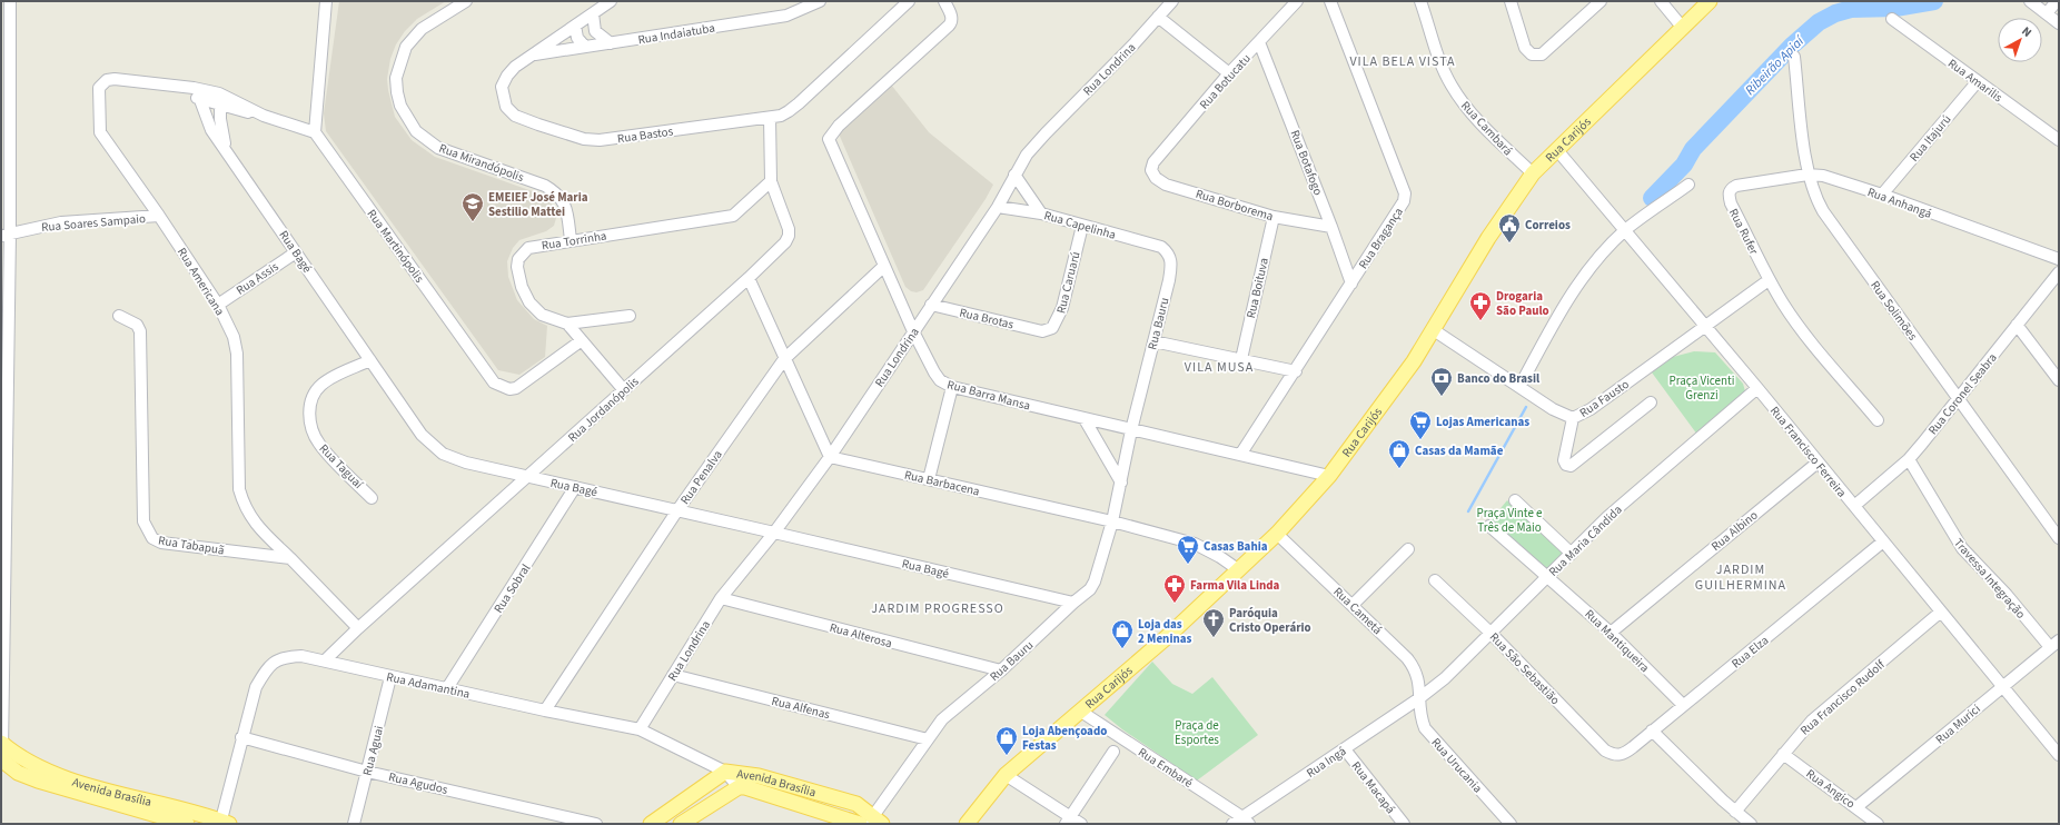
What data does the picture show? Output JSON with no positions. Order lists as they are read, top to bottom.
{
  "streets": {
    "main road": ["Rua Carijós", "Avenida Brasília"],
    "street": [
      "Rua Indaiatuba",
      "Rua Londrina",
      "Rua Amarilis",
      "Rua Botucatu",
      "Rua Cambará",
      "Rua Bastos",
      "Rua Itajurú",
      "Rua Mirandópolis",
      "Rua Botafogo",
      "Rua Anhangá",
      "Rua Borborema",
      "Rua Soares Sampaio",
      "Rua Capelinha",
      "Rua Rufer",
      "Rua Bragança",
      "Rua Torrinha",
      "Rua Martinópolis",
      "Rua Bagé",
      "Rua Assis",
      "Rua Americana",
      "Rua Caruarú",
      "Rua Boituva",
      "Rua Solimões",
      "Rua Brotas",
      "Rua Bauru",
      "Rua Coronel Seabra",
      "Rua Barra Mansa",
      "Rua Fausto",
      "Rua Jordanópolis",
      "Rua Francisco Ferreira",
      "Rua Taguaí",
      "Rua Penalva",
      "Rua Barbacena",
      "Rua Albino",
      "Rua Maria Cândida",
      "Rua Tabapuã",
      "Travessa Integração",
      "Rua Sobral",
      "Rua Cametá",
      "Rua Alterosa",
      "Rua Mantiqueira",
      "Rua Elza",
      "Rua São Sebastião",
      "Rua Adamantina",
      "Rua Francisco Rudolf",
      "Rua Alfenas",
      "Rua Murici",
      "Rua Aguai",
      "Rua Ingá",
      "Rua Urucania",
      "Rua Embaré",
      "Rua Agudos",
      "Rua Macapá",
      "Rua Angico"
    ]
  },
  "crossings": [
    ["Rua Indaiatuba", "Rua Bastos"],
    ["Rua Londrina", "Rua Capelinha"],
    ["Rua Londrina", "Rua Bagé"],
    ["Rua Londrina", "Rua Brotas"],
    ["Rua Londrina", "Rua Barra Mansa"],
    ["Rua Londrina", "Rua Barbacena"],
    ["Rua Londrina", "Rua Alterosa"],
    ["Rua Londrina", "Rua Adamantina"],
    ["Rua Londrina", "Rua Alfenas"],
    ["Rua Amarilis", "Rua Itajurú"],
    ["Rua Botucatu", "Rua Botafogo"],
    ["Rua Botucatu", "Rua Borborema"],
    ["Rua Cambará", "Rua Carijós"],
    ["Rua Bastos", "Rua Jordanópolis"],
    ["Rua Itajurú", "Rua Anhangá"],
    ["Rua Carijós", "Rua Barra Mansa"],
    ["Rua Carijós", "Rua Fausto"],
    ["Rua Carijós", "Rua Francisco Ferreira"],
    ["Rua Carijós", "Rua Barbacena"],
    ["Rua Carijós", "Rua Cametá"],
    ["Rua Carijós", "Rua Embaré"],
    ["Rua Mirandópolis", "Rua Torrinha"],
    ["Rua Botafogo", "Rua Borborema"],
    ["Rua Botafogo", "Rua Bragança"],
    ["Rua Anhangá", "Rua Rufer"],
    ["Rua Anhangá", "Rua Solimões"],
    ["Rua Borborema", "Rua Boituva"],
    ["Rua Soares Sampaio", "Rua Americana"],
    ["Rua Capelinha", "Rua Caruarú"],
    ["Rua Capelinha", "Rua Bauru"],
    ["Rua Rufer", "Rua Fausto"],
    ["Rua Bragança", "Rua Barra Mansa"],
    ["Rua Torrinha", "Rua Martinópolis"],
    ["Rua Torrinha", "Rua Jordanópolis"],
    ["Rua Bagé", "Rua Assis"],
    ["Rua Bagé", "Rua Bauru"],
    ["Rua Bagé", "Rua Jordanópolis"],
    ["Rua Bagé", "Rua Taguaí"],
    ["Rua Bagé", "Rua Penalva"],
    ["Rua Bagé", "Rua Sobral"],
    ["Rua Assis", "Rua Americana"],
    ["Rua Americana", "Rua Tabapuã"],
    ["Rua Caruarú", "Rua Brotas"],
    ["Rua Solimões", "Rua Coronel Seabra"],
    ["Rua Bauru", "Rua Barra Mansa"],
    ["Rua Bauru", "Rua Barbacena"],
    ["Rua Bauru", "Rua Alterosa"],
    ["Rua Bauru", "Rua Alfenas"],
    ["Rua Bauru", "Avenida Brasília"],
    ["Rua Coronel Seabra", "Rua Francisco Ferreira"],
    ["Rua Coronel Seabra", "Travessa Integração"],
    ["Rua Barra Mansa", "Rua Penalva"],
    ["Rua Fausto", "Rua Francisco Ferreira"],
    ["Rua Jordanópolis", "Rua Adamantina"],
    ["Rua Francisco Ferreira", "Rua Albino"],
    ["Rua Francisco Ferreira", "Rua Maria Cândida"],
    ["Rua Francisco Ferreira", "Rua Elza"],
    ["Rua Francisco Ferreira", "Rua Francisco Rudolf"],
    ["Rua Francisco Ferreira", "Rua Murici"],
    ["Rua Penalva", "Rua Adamantina"],
    ["Rua Albino", "Rua Mantiqueira"],
    ["Rua Maria Cândida", "Rua Cametá"],
    ["Rua Maria Cândida", "Rua Mantiqueira"],
    ["Rua Maria Cândida", "Rua São Sebastião"],
    ["Rua Maria Cândida", "Rua Ingá"],
    ["Rua Maria Cândida", "Rua Urucania"],
    ["Travessa Integração", "Rua Murici"],
    ["Rua Sobral", "Rua Adamantina"],
    ["Rua Cametá", "Rua Ingá"],
    ["Rua Cametá", "Rua Urucania"],
    ["Rua Mantiqueira", "Rua Elza"],
    ["Rua Elza", "Rua São Sebastião"],
    ["Rua Adamantina", "Rua Aguai"],
    ["Rua Adamantina", "Rua Agudos"],
    ["Rua Adamantina", "Avenida Brasília"],
    ["Rua Francisco Rudolf", "Rua Angico"],
    ["Rua Murici", "Rua Angico"],
    ["Rua Aguai", "Rua Agudos"],
    ["Rua Ingá", "Rua Urucania"],
    ["Rua Ingá", "Rua Embaré"],
    ["Rua Ingá", "Rua Macapá"]
  ],
  "districts": [
    "VILA BELA VISTA",
    "VILA MUSA",
    "JARDIM GUILHERMINA",
    "JARDIM PROGRESSO"
  ],
  "water": ["Ribeirão Apiaí"],
  "parks": ["Praça Vicenti Grenzi", "Praça Vinte e Três de Maio", "Praça de Esportes"],
  "places": {
    "school or university": ["EMEIEF José Maria Sestilio Mattei"],
    "public building": ["Correios"],
    "pharmacy": ["Drogaria São Paulo", "Farma Vila Linda"],
    "bank": ["Banco do Brasil"],
    "supermarket": ["Lojas Americanas", "Casas Bahia"],
    "shop": ["Casas da Mamãe", "Loja das 2 Meninas", "Loja Abençoado Festas"],
    "church": ["Paróquia Cristo Operário"]
  },
  "north": "top right"
}
